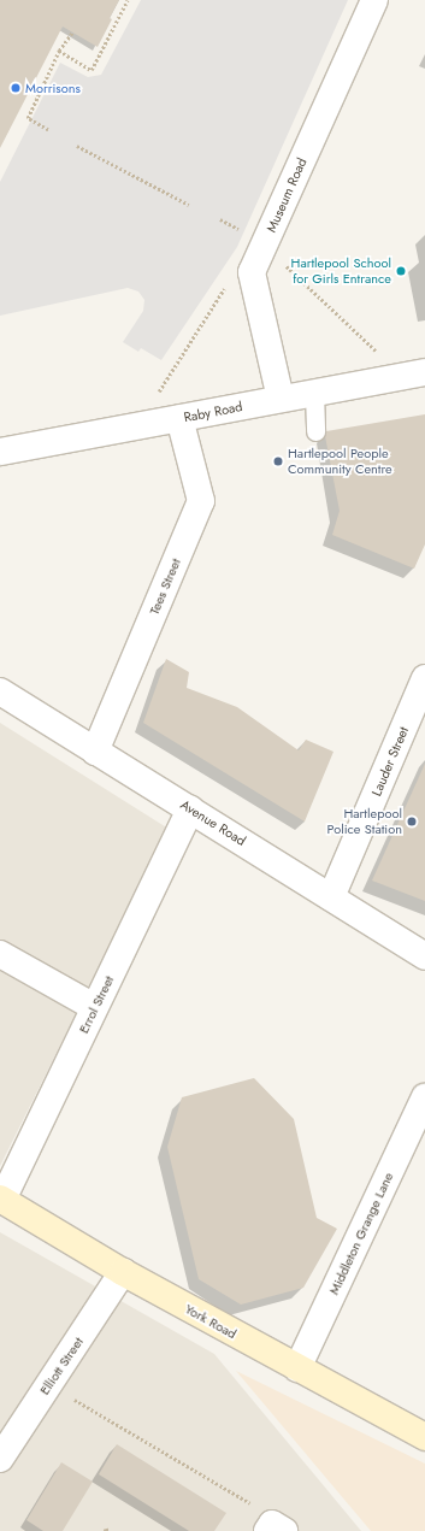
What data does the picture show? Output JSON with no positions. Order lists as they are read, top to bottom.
{
  "streets": {
    "main road": ["York Road"],
    "street": [
      "Museum Road",
      "Raby Road",
      "Tees Street",
      "Lauder Street",
      "Avenue Road",
      "Errol Street",
      "Middleton Grange Lane",
      "Elliott Street"
    ]
  },
  "crossings": [
    ["Museum Road", "Raby Road"],
    ["Raby Road", "Tees Street"],
    ["Tees Street", "Avenue Road"],
    ["Lauder Street", "Avenue Road"],
    ["Avenue Road", "Errol Street"],
    ["Errol Street", "York Road"],
    ["Middleton Grange Lane", "York Road"],
    ["York Road", "Elliott Street"]
  ],
  "places": [
    "Morrisons",
    "Hartlepool School for Girls Entrance",
    "Hartlepool People Community Centre",
    "Hartlepool Police Station"
  ]
}
